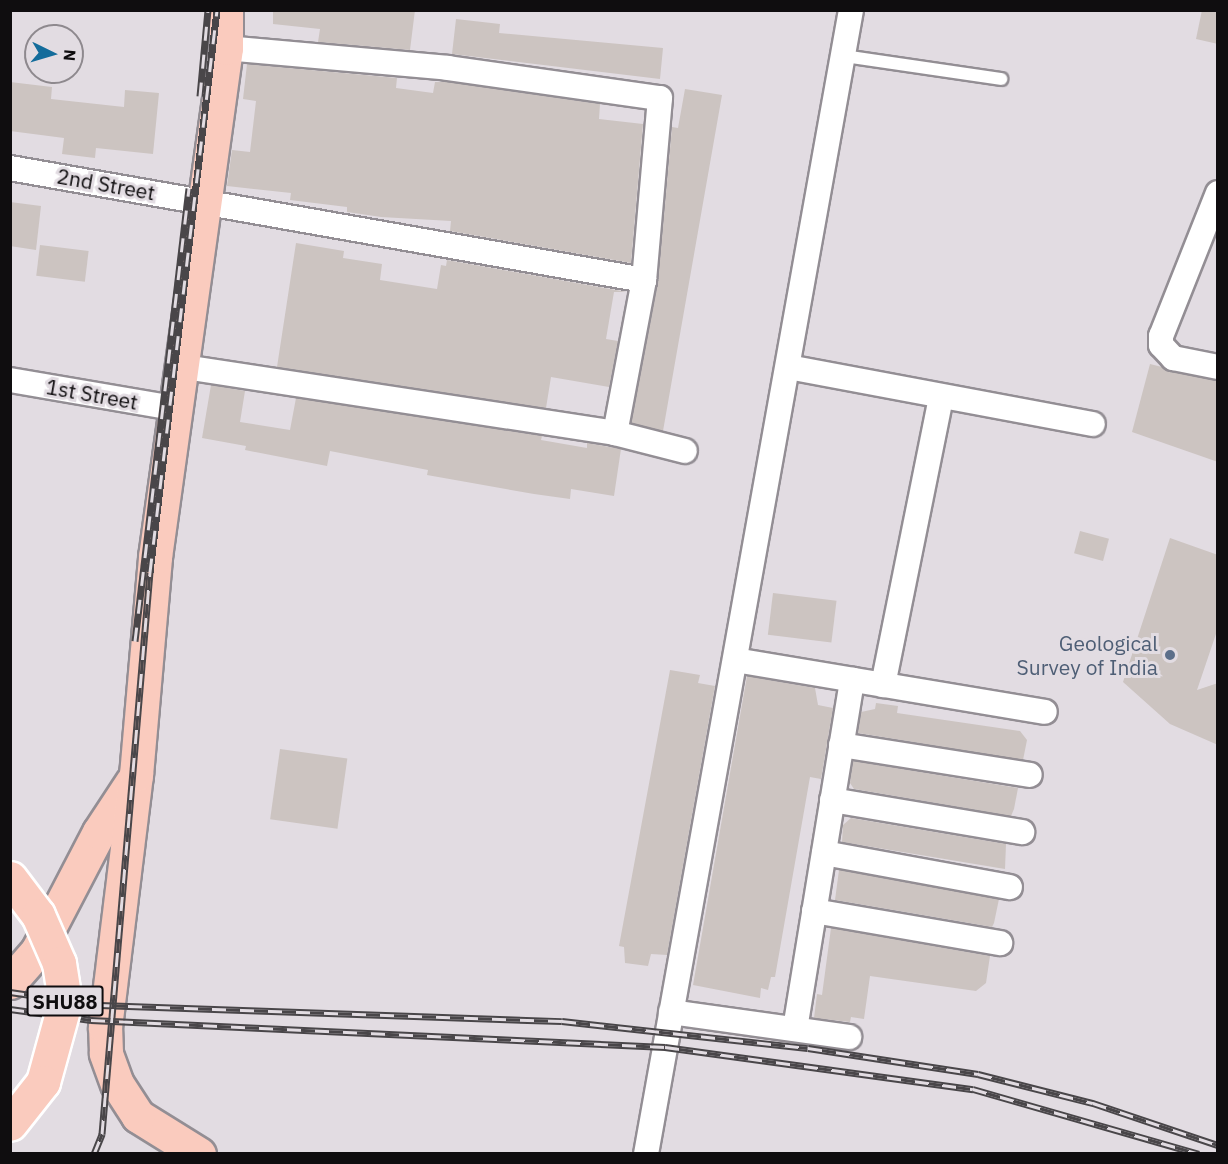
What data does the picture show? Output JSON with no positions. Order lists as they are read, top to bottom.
{
  "streets": {
    "main road": ["SHU88"],
    "street": ["2nd Street", "1st Street"]
  },
  "places": ["Geological Survey of India"],
  "north": "right"
}
